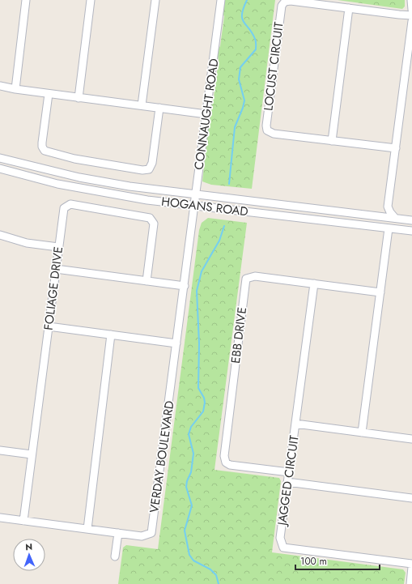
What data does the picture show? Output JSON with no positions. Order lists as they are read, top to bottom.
{
  "streets": {
    "street": [
      "LOCUST CIRCUIT",
      "CONNAUGHT ROAD",
      "HOGANS ROAD",
      "FOLIAGE DRIVE",
      "EBB DRIVE",
      "VERDAY BOULEVARD",
      "JAGGED CIRCUIT"
    ]
  },
  "crossings": [
    ["CONNAUGHT ROAD", "HOGANS ROAD"],
    ["CONNAUGHT ROAD", "VERDAY BOULEVARD"],
    ["FOLIAGE DRIVE", "VERDAY BOULEVARD"],
    ["EBB DRIVE", "JAGGED CIRCUIT"]
  ],
  "scale_bar": "100 m",
  "north": "top"
}
